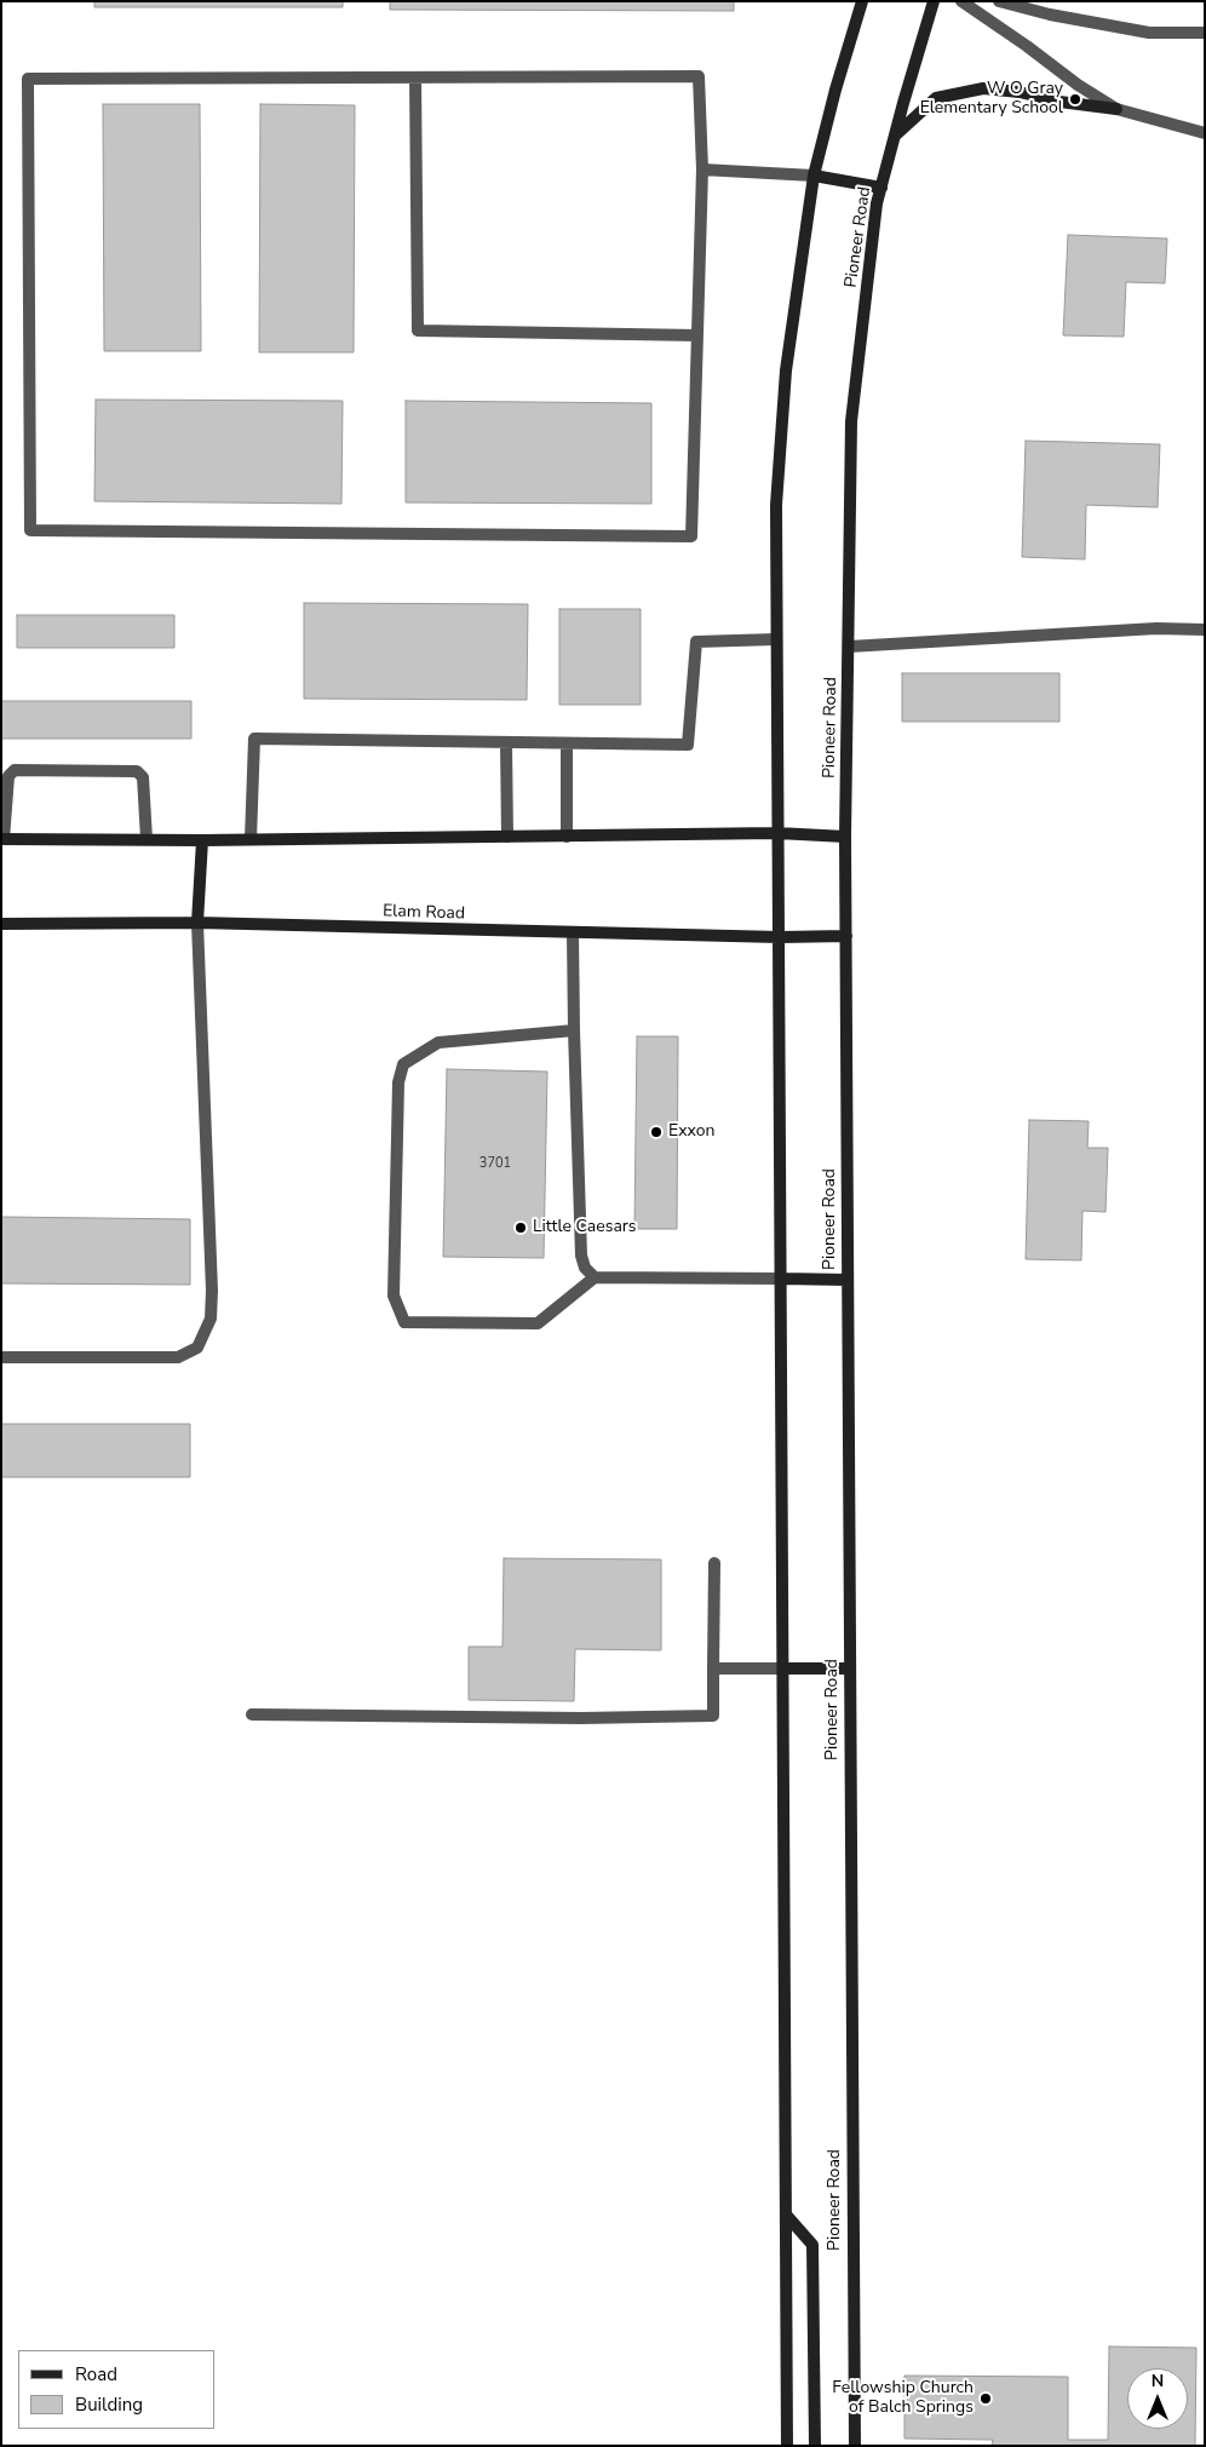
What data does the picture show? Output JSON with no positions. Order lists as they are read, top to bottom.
{
  "streets": {
    "main road": ["Pioneer Road", "Elam Road"]
  },
  "crossings": [
    ["Pioneer Road", "Elam Road"]
  ],
  "places": [
    "W O Gray Elementary School",
    "Exxon",
    "Little Caesars",
    "Fellowship Church of Balch Springs"
  ],
  "house_numbers": ["3701"],
  "legend": ["Road", "Building"],
  "north": "top"
}
